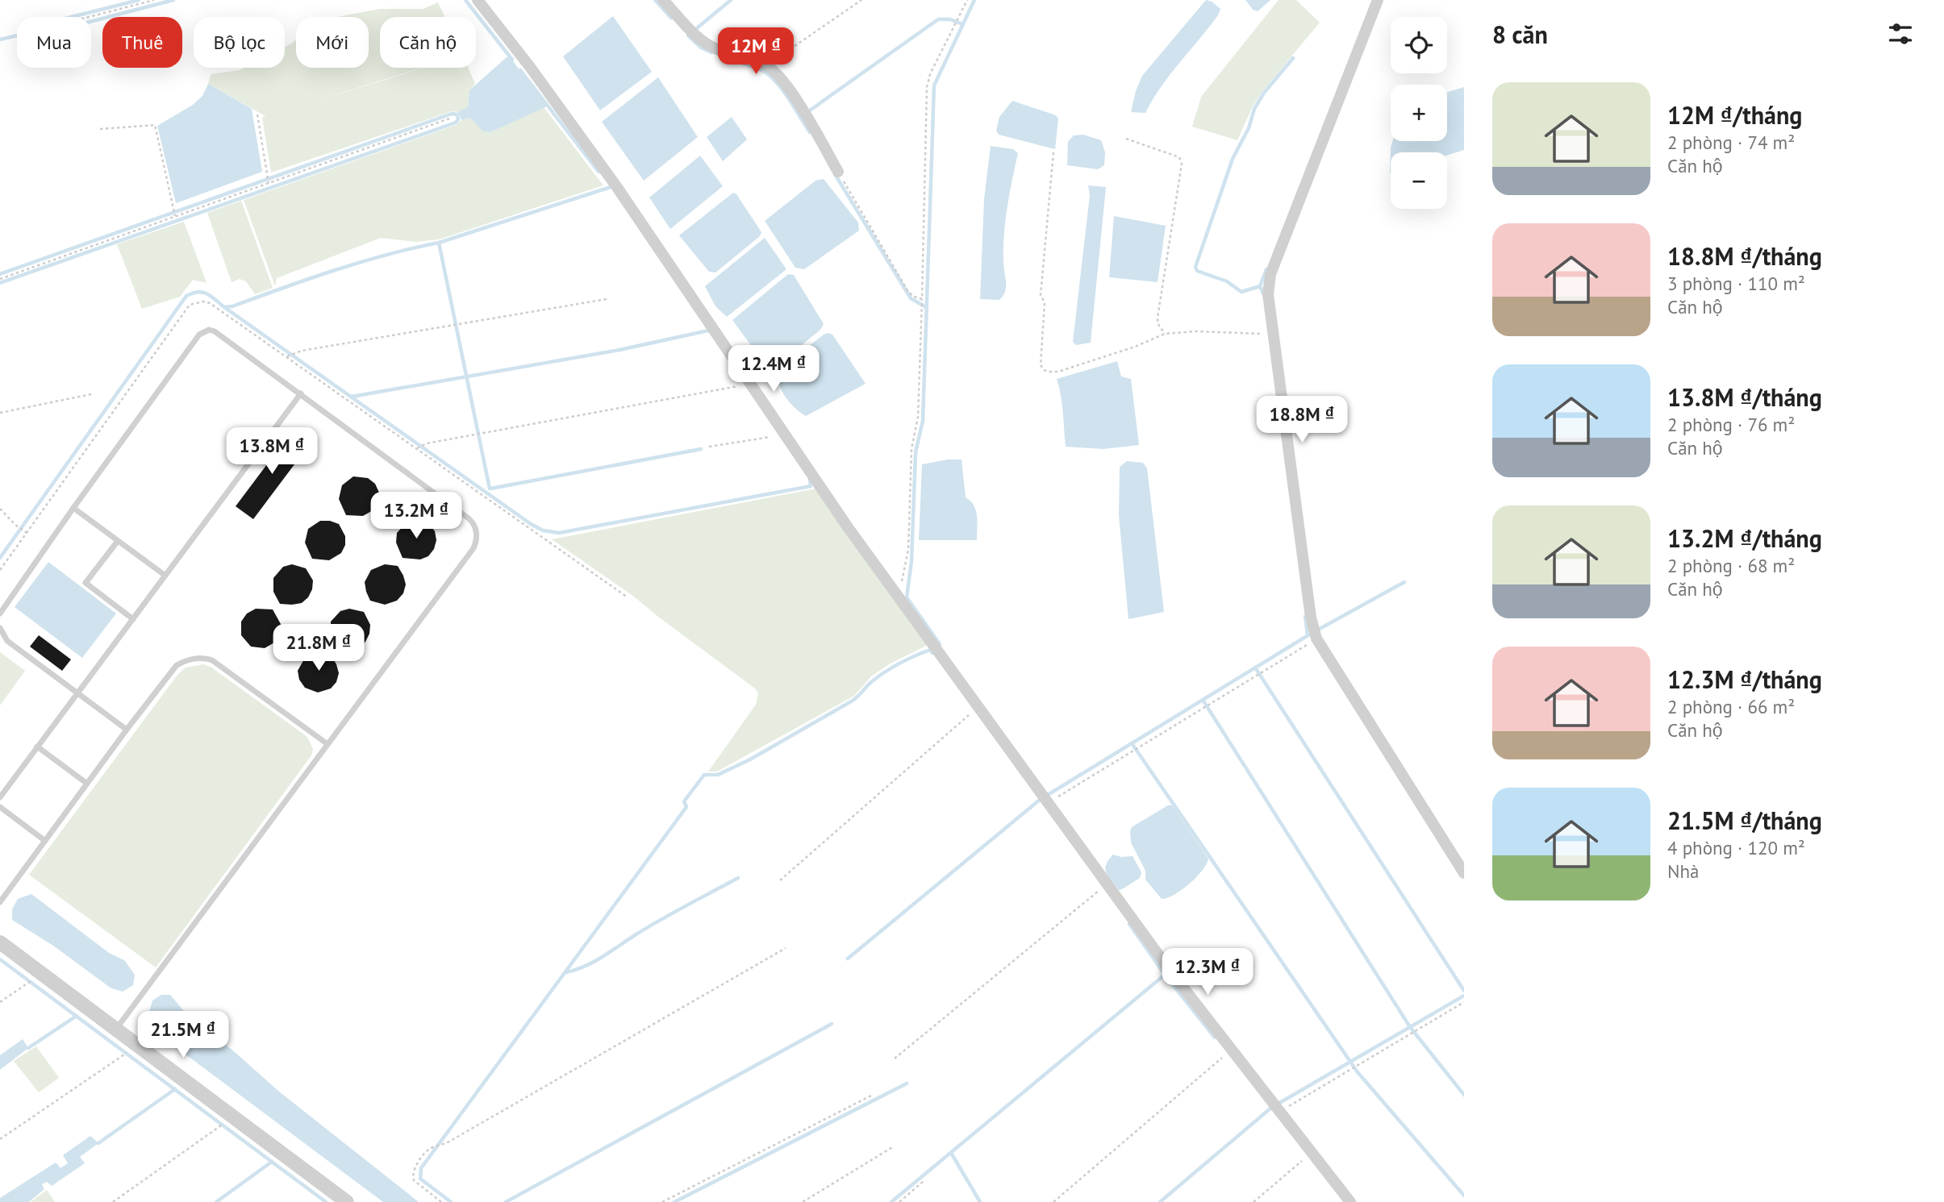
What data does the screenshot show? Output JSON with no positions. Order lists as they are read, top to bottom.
{
  "page": {
    "heading": "8 căn",
    "map_buttons": ["+", "−"],
    "chip": [
      "Mua",
      "Thuê",
      "Bộ lọc",
      "Mới",
      "Căn hộ"
    ],
    "price": [
      "12M ₫",
      "12.4M ₫",
      "18.8M ₫",
      "13.8M ₫",
      "13.2M ₫",
      "21.8M ₫",
      "12.3M ₫",
      "21.5M ₫"
    ],
    "list": [
      {
        "name": "12M ₫/tháng",
        "note": "2 phòng · 74 m² · Căn hộ"
      },
      {
        "name": "18.8M ₫/tháng",
        "note": "3 phòng · 110 m² · Căn hộ"
      },
      {
        "name": "13.8M ₫/tháng",
        "note": "2 phòng · 76 m² · Căn hộ"
      },
      {
        "name": "13.2M ₫/tháng",
        "note": "2 phòng · 68 m² · Căn hộ"
      },
      {
        "name": "12.3M ₫/tháng",
        "note": "2 phòng · 66 m² · Căn hộ"
      },
      {
        "name": "21.5M ₫/tháng",
        "note": "4 phòng · 120 m² · Nhà"
      }
    ]
  }
}
